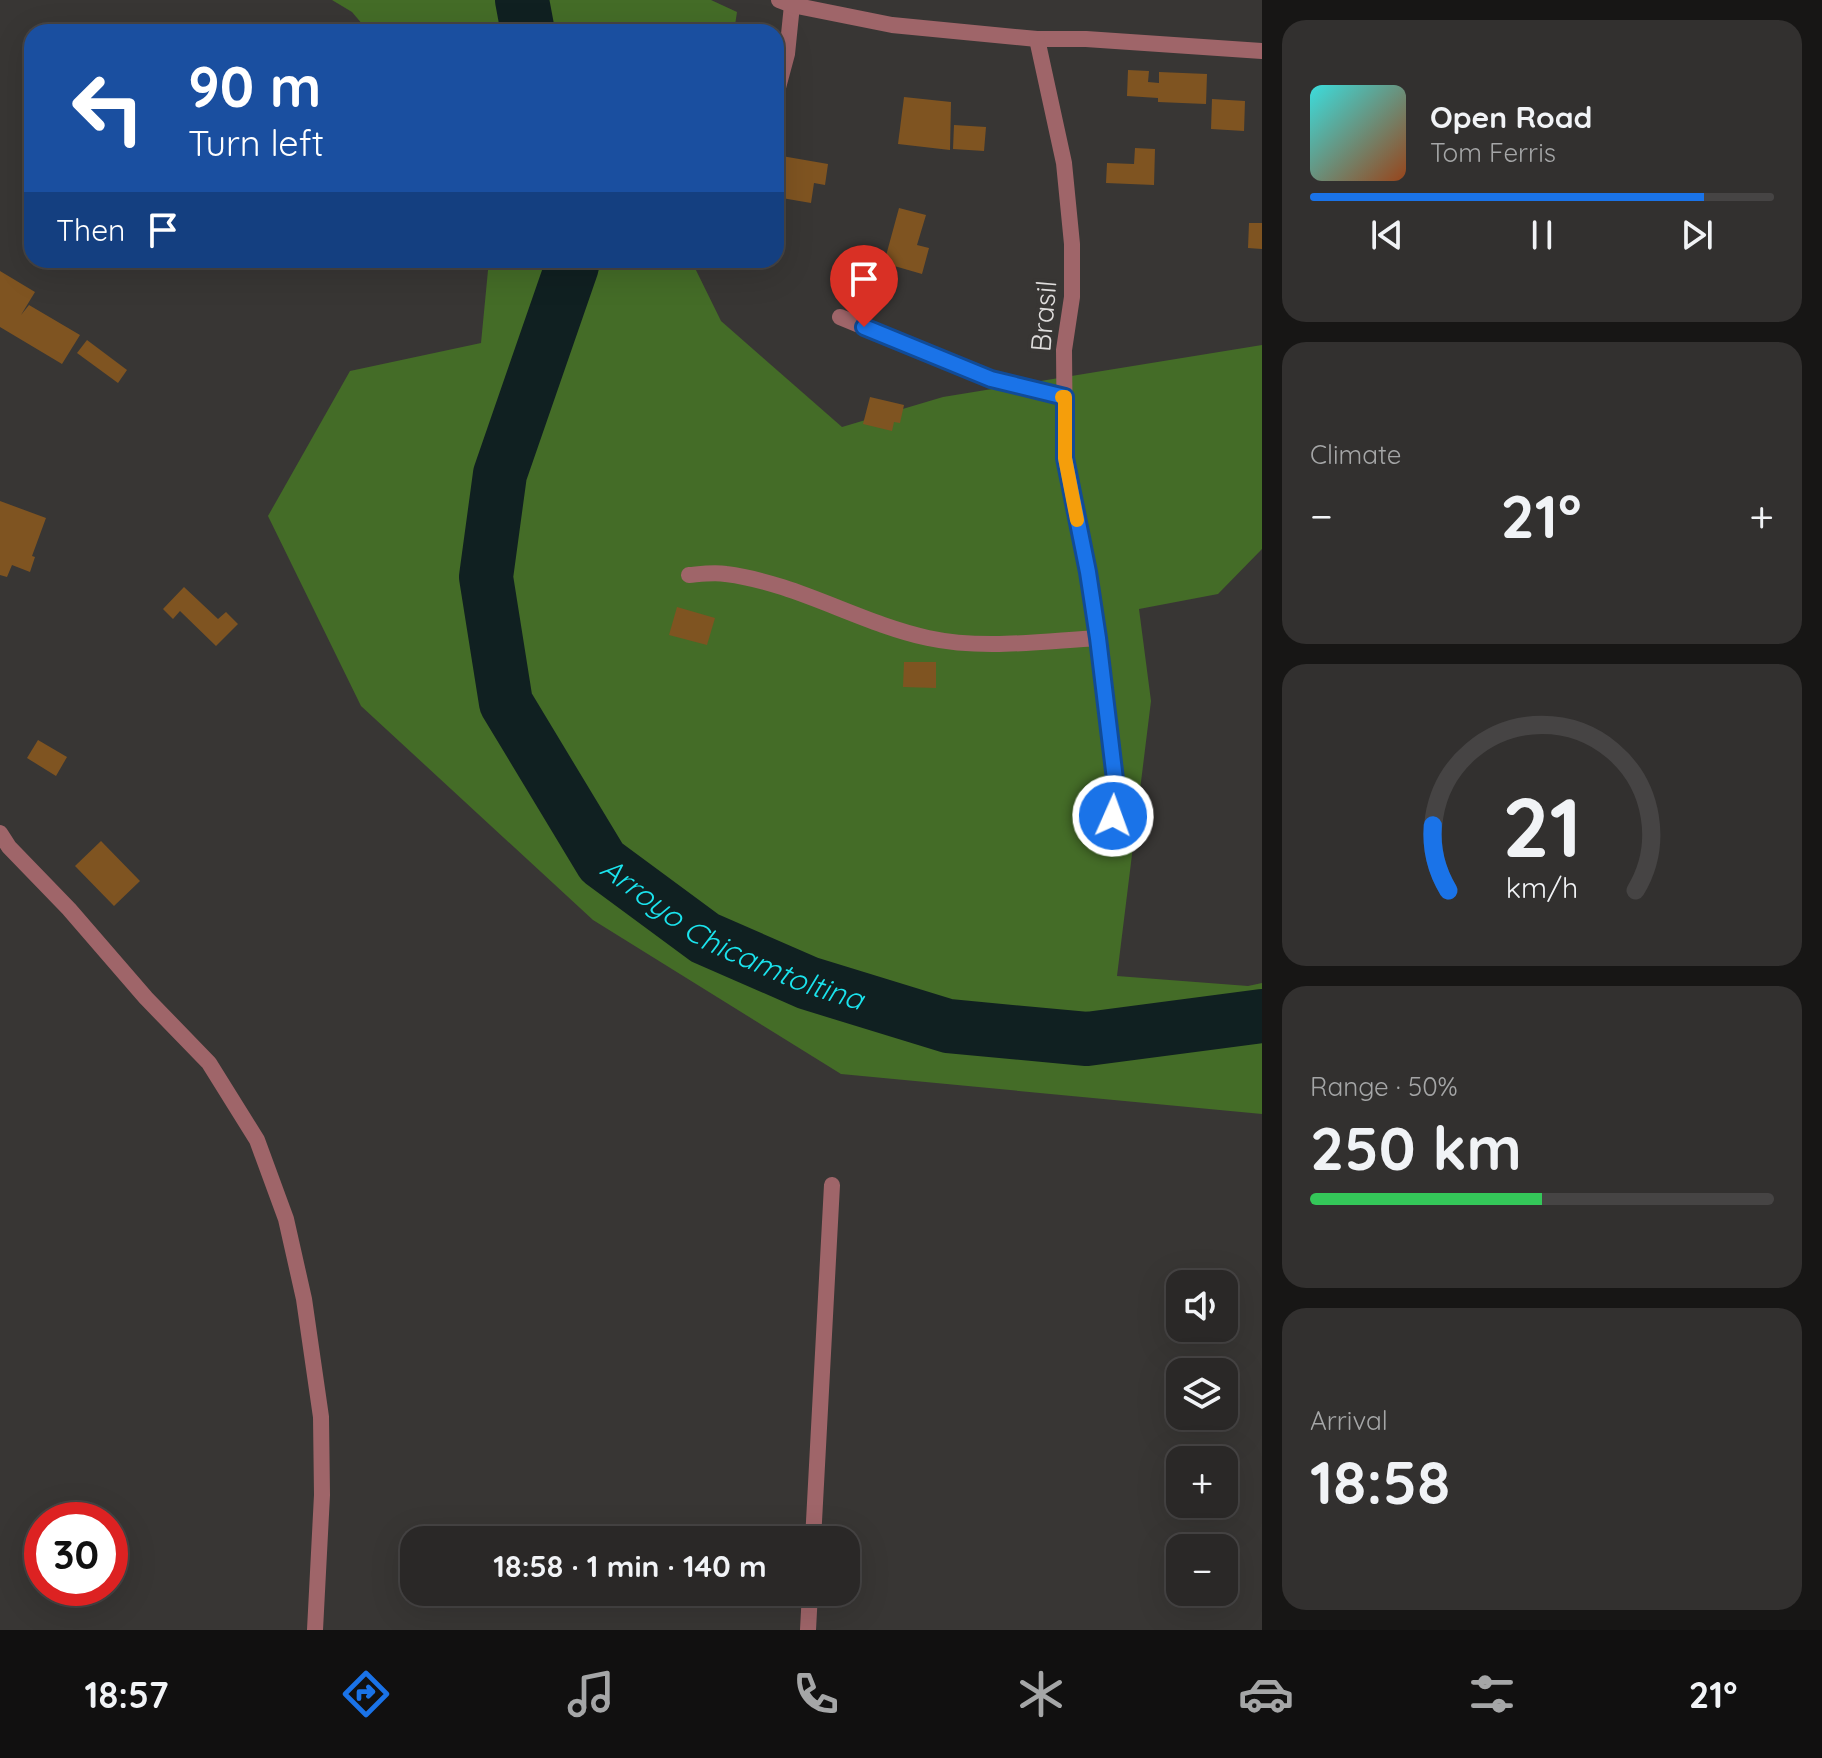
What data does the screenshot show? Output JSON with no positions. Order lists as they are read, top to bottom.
{
  "streets": {
    "street": ["Brasil"]
  },
  "water": ["Arroyo Chicamtoltina"],
  "page": {
    "turn": ["90 m", "Turn left"],
    "song": ["Open Road", "Tom Ferris"],
    "then": "Then",
    "tile": [
      "Climate",
      ["Range · 50%", "250 km"],
      ["Arrival", "18:58"]
    ],
    "heat": ["−", "21°", "+"],
    "map_buttons": ["+", "−"],
    "limit": "30",
    "trip": "18:58 · 1 min · 140 m",
    "tabs": ["18:57", "21°"],
    "gauge": ["21", "km/h"]
  }
}
